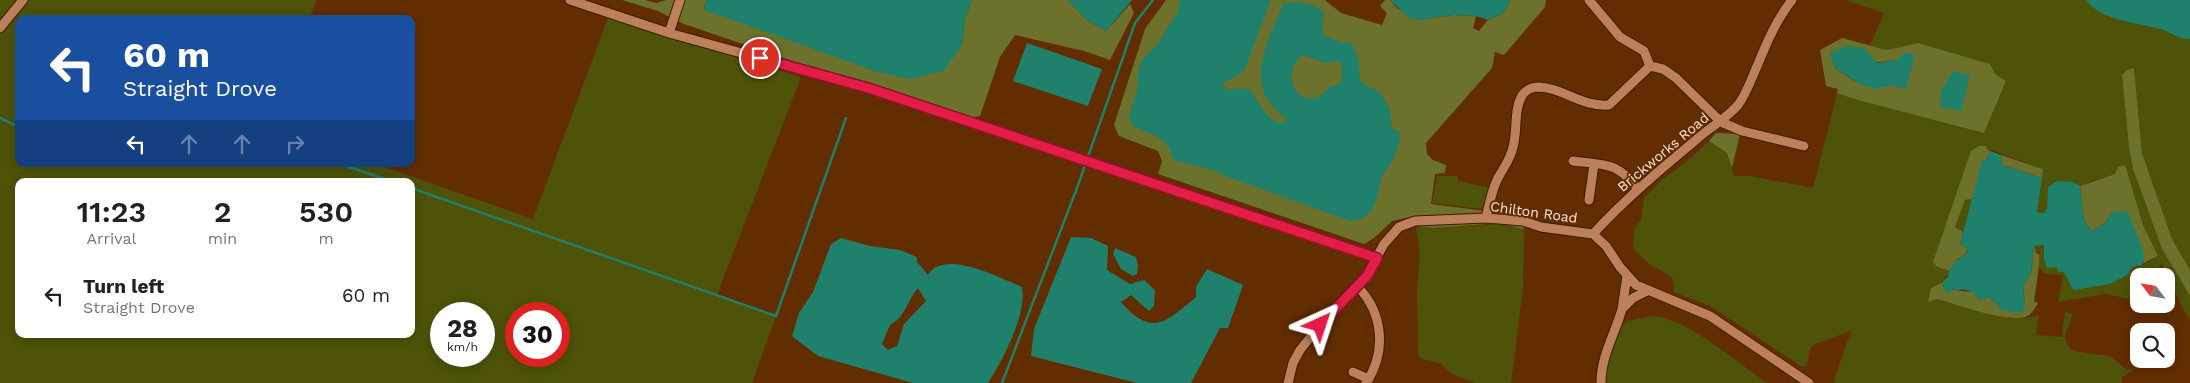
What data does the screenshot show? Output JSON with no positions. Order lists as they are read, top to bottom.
{
  "streets": {
    "street": ["Brickworks Road", "Chilton Road"]
  },
  "crossings": [
    ["Brickworks Road", "Chilton Road"]
  ],
  "north": "top left",
  "page": {
    "turn": ["60 m", "Straight Drove"],
    "eta": [
      "11:23",
      "Arrival",
      "2",
      "min",
      "530",
      "m"
    ],
    "list": [
      {
        "name": "Turn left",
        "note": "Straight Drove",
        "value": "60 m"
      }
    ],
    "speed": "28 km/h",
    "limit": "30"
  }
}
